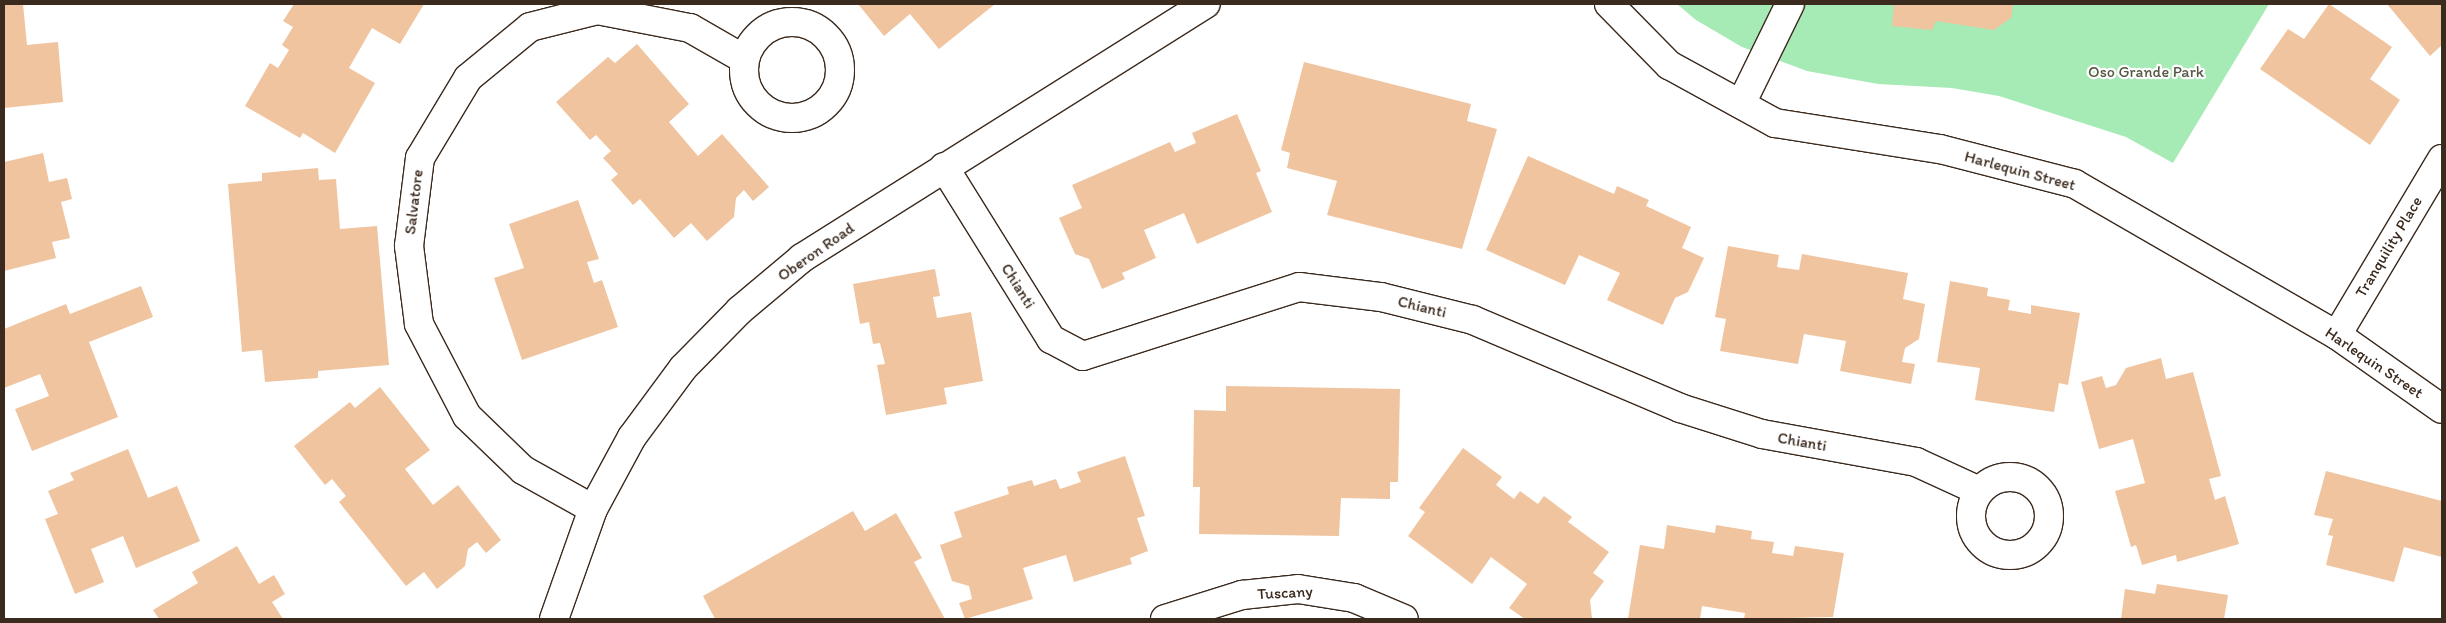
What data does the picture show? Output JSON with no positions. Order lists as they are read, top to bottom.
{
  "streets": {
    "street": [
      "Harlequin Street",
      "Salvatore",
      "Tranquility Place",
      "Oberon Road",
      "Chianti",
      "Tuscany"
    ]
  },
  "crossings": [
    ["Harlequin Street", "Tranquility Place"],
    ["Salvatore", "Oberon Road"],
    ["Oberon Road", "Chianti"]
  ],
  "parks": ["Oso Grande Park"]
}
